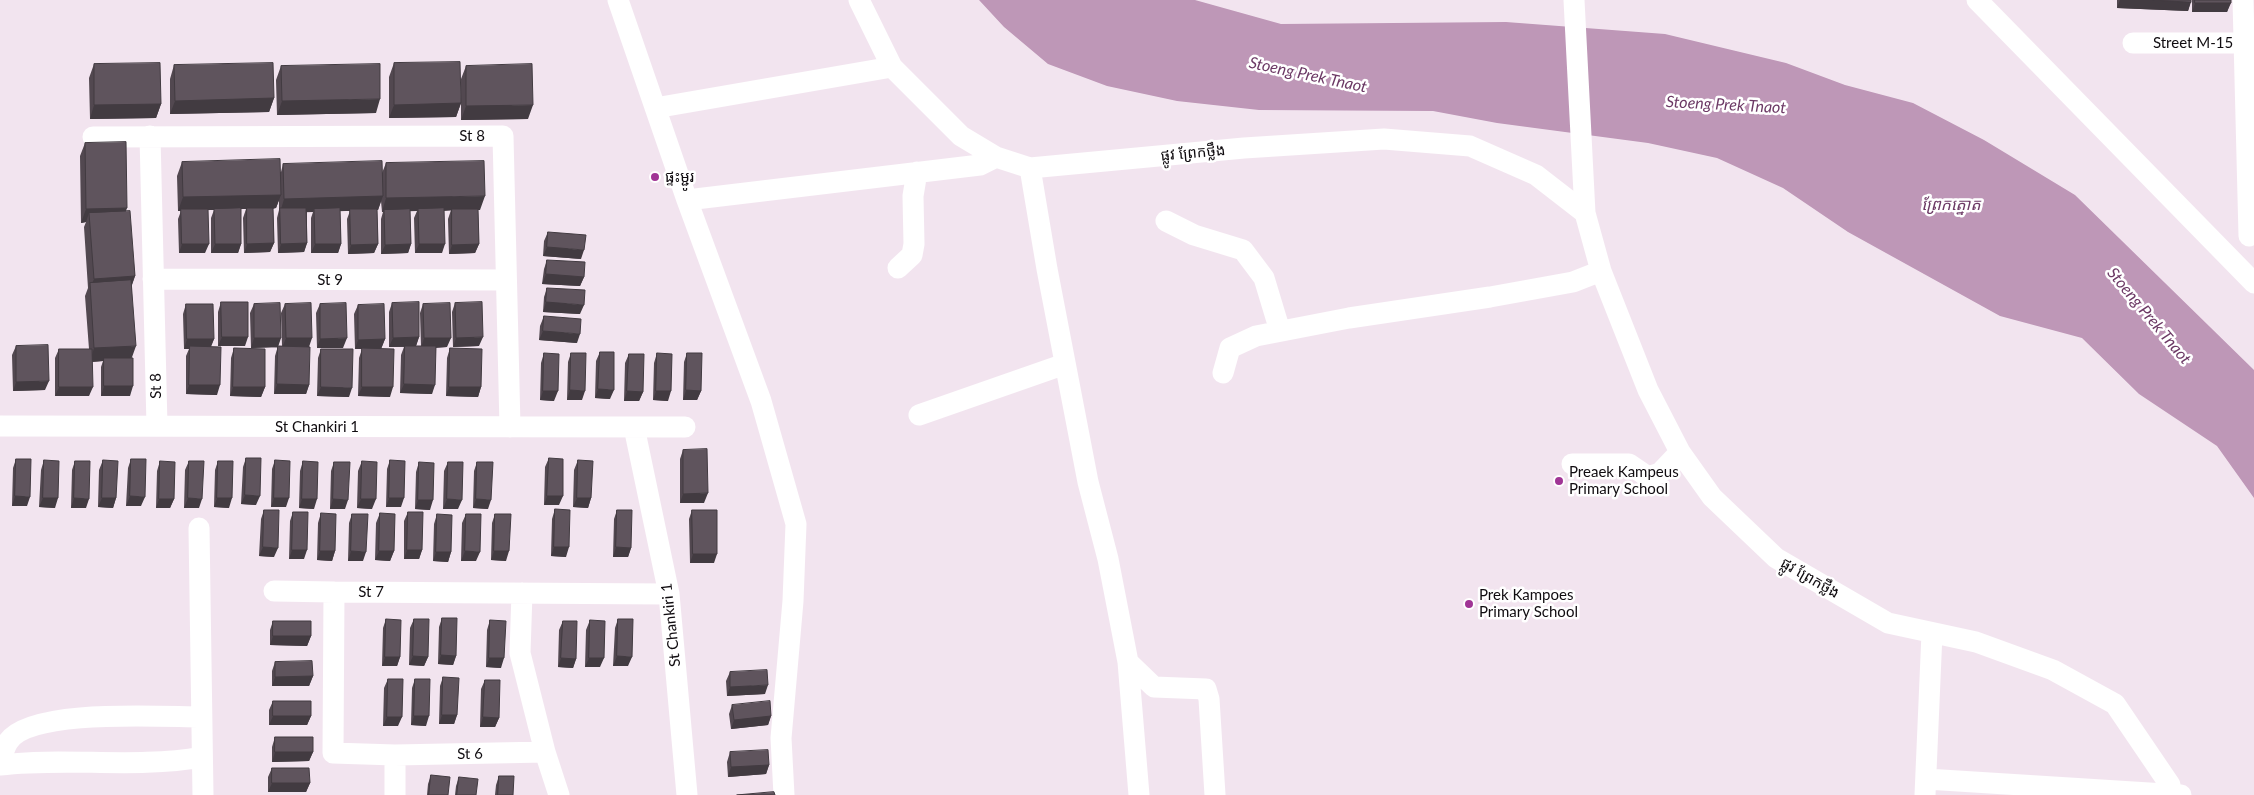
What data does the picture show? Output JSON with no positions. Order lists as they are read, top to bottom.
{
  "streets": {
    "street": [
      "Street M-15",
      "St 8",
      "ផ្លូវ ព្រែកថ្លឹង",
      "St 9",
      "St Chankiri 1",
      "St 7",
      "St 6"
    ]
  },
  "crossings": [
    ["St 8", "St 9"],
    ["St 8", "St Chankiri 1"],
    ["St Chankiri 1", "St 7"]
  ],
  "water": ["Stoeng Prek Tnaot", "ព្រែកត្នោត"],
  "places": ["ផ្ទះម្ជូរ", "Preaek Kampeus Primary School", "Prek Kampoes Primary School"]
}
